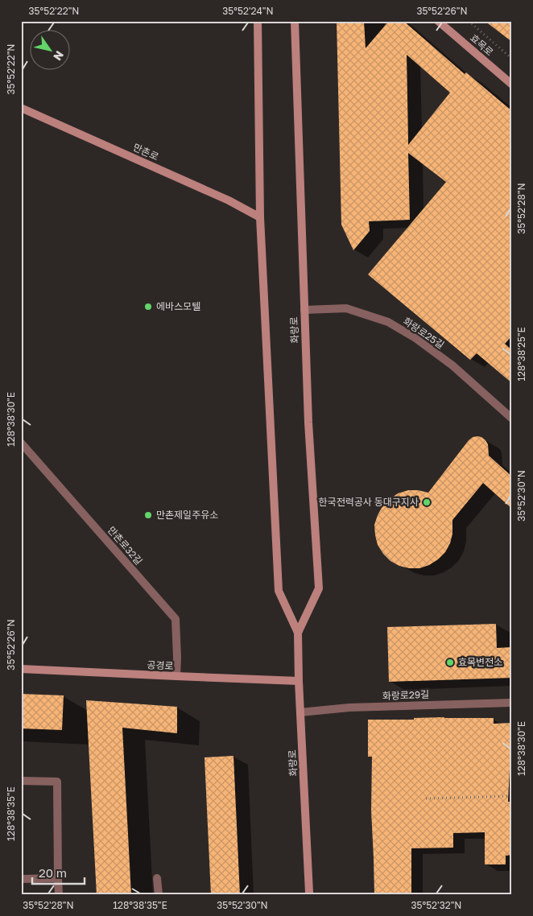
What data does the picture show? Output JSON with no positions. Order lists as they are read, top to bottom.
{
  "streets": {
    "main road": [
      "효목로",
      "만촌로",
      "화랑로",
      "공경로"
    ],
    "street": ["화랑로25길", "만촌로32길", "화랑로29길"]
  },
  "crossings": [
    ["만촌로", "화랑로"],
    ["화랑로", "화랑로25길"],
    ["화랑로", "공경로"],
    ["화랑로", "화랑로29길"],
    ["만촌로32길", "공경로"]
  ],
  "places": [
    "에바스모텔",
    "한국전력공사 동대구지사",
    "만촌제일주유소",
    "효목변전소"
  ],
  "scale_bar": "20 m",
  "north": "bottom right",
  "coordinates": [
    "35°52'22\"N",
    "35°52'24\"N",
    "35°52'26\"N",
    "35°52'28\"N",
    "128°38'25\"E",
    "128°38'30\"E",
    "35°52'30\"N",
    "128°38'35\"E",
    "35°52'32\"N"
  ]
}
